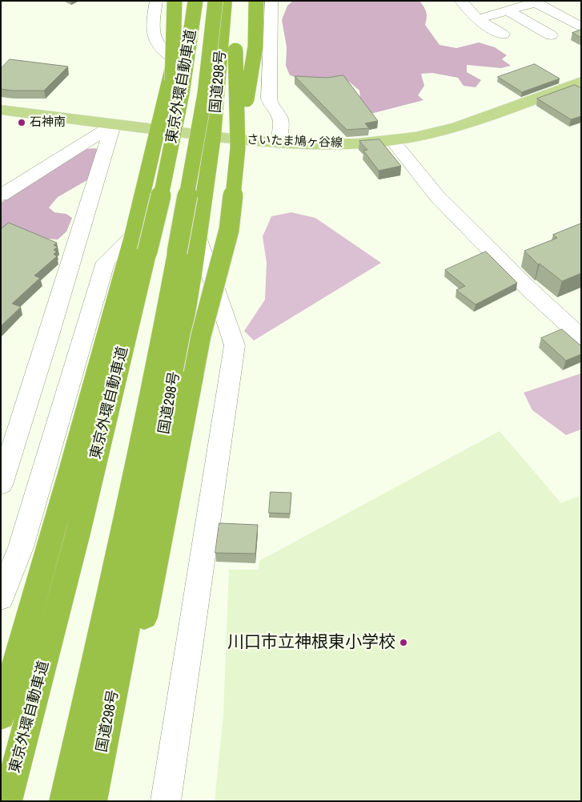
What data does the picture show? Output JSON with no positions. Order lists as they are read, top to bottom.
{
  "streets": {
    "highway": ["国道298号", "東京外環自動車道"],
    "main road": ["さいたま鳩ヶ谷線"]
  },
  "crossings": [
    ["国道298号", "さいたま鳩ヶ谷線"]
  ],
  "places": ["石神南", "川口市立神根東小学校"]
}
